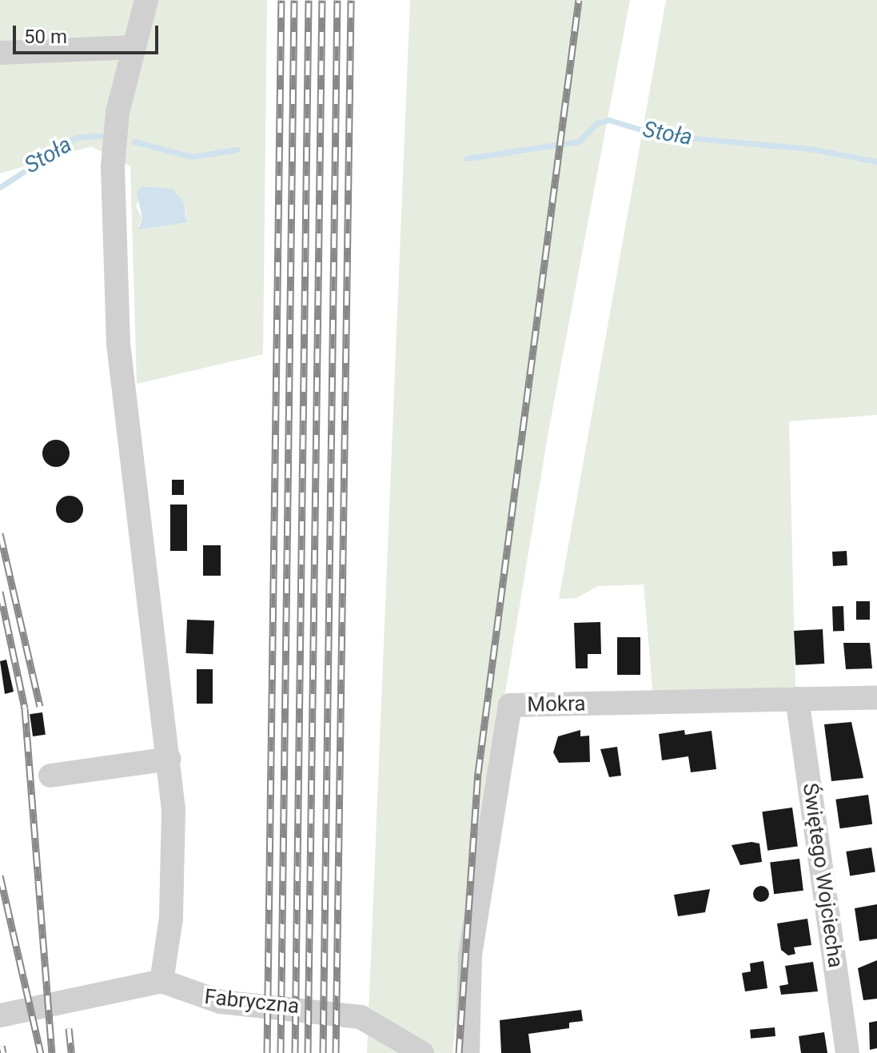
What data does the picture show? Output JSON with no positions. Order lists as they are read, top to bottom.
{
  "streets": {
    "street": ["Mokra", "Świętego Wojciecha", "Fabryczna"]
  },
  "crossings": [
    ["Mokra", "Świętego Wojciecha"]
  ],
  "water": ["Stoła"],
  "scale_bar": "50 m"
}
